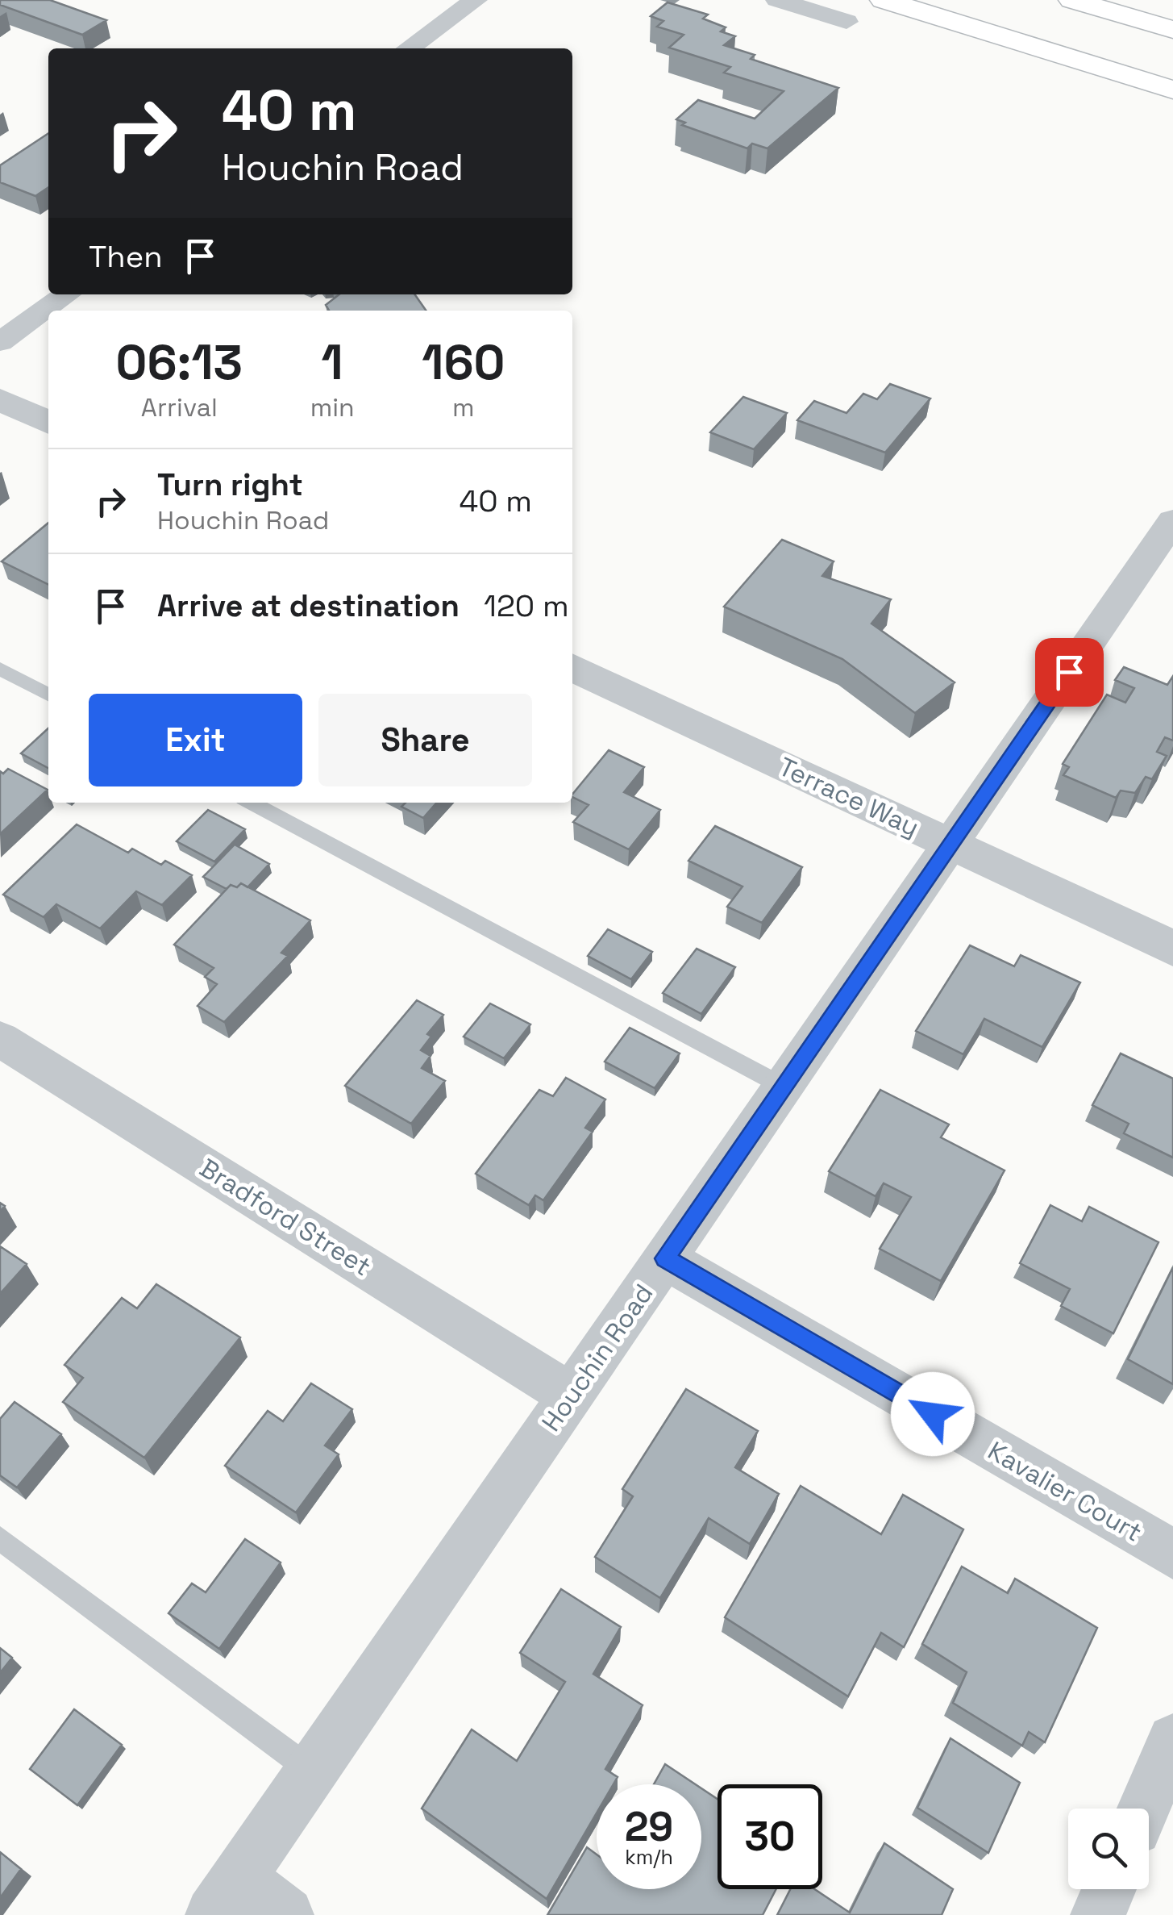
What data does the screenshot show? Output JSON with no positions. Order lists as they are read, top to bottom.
{
  "streets": {
    "street": [
      "Terrace Way",
      "Bradford Street",
      "Houchin Road",
      "Kavalier Court"
    ]
  },
  "crossings": [
    ["Terrace Way", "Houchin Road"],
    ["Bradford Street", "Houchin Road"],
    ["Houchin Road", "Kavalier Court"]
  ],
  "page": {
    "turn": ["40 m", "Houchin Road"],
    "then": "Then",
    "eta": [
      "06:13",
      "Arrival",
      "1",
      "min",
      "160",
      "m"
    ],
    "list": [
      {
        "name": "Turn right",
        "note": "Houchin Road",
        "value": "40 m"
      },
      {
        "name": "Arrive at destination",
        "value": "120 m"
      }
    ],
    "buttons": ["Exit", "Share"],
    "speed": "29 km/h",
    "limit": "30"
  }
}
